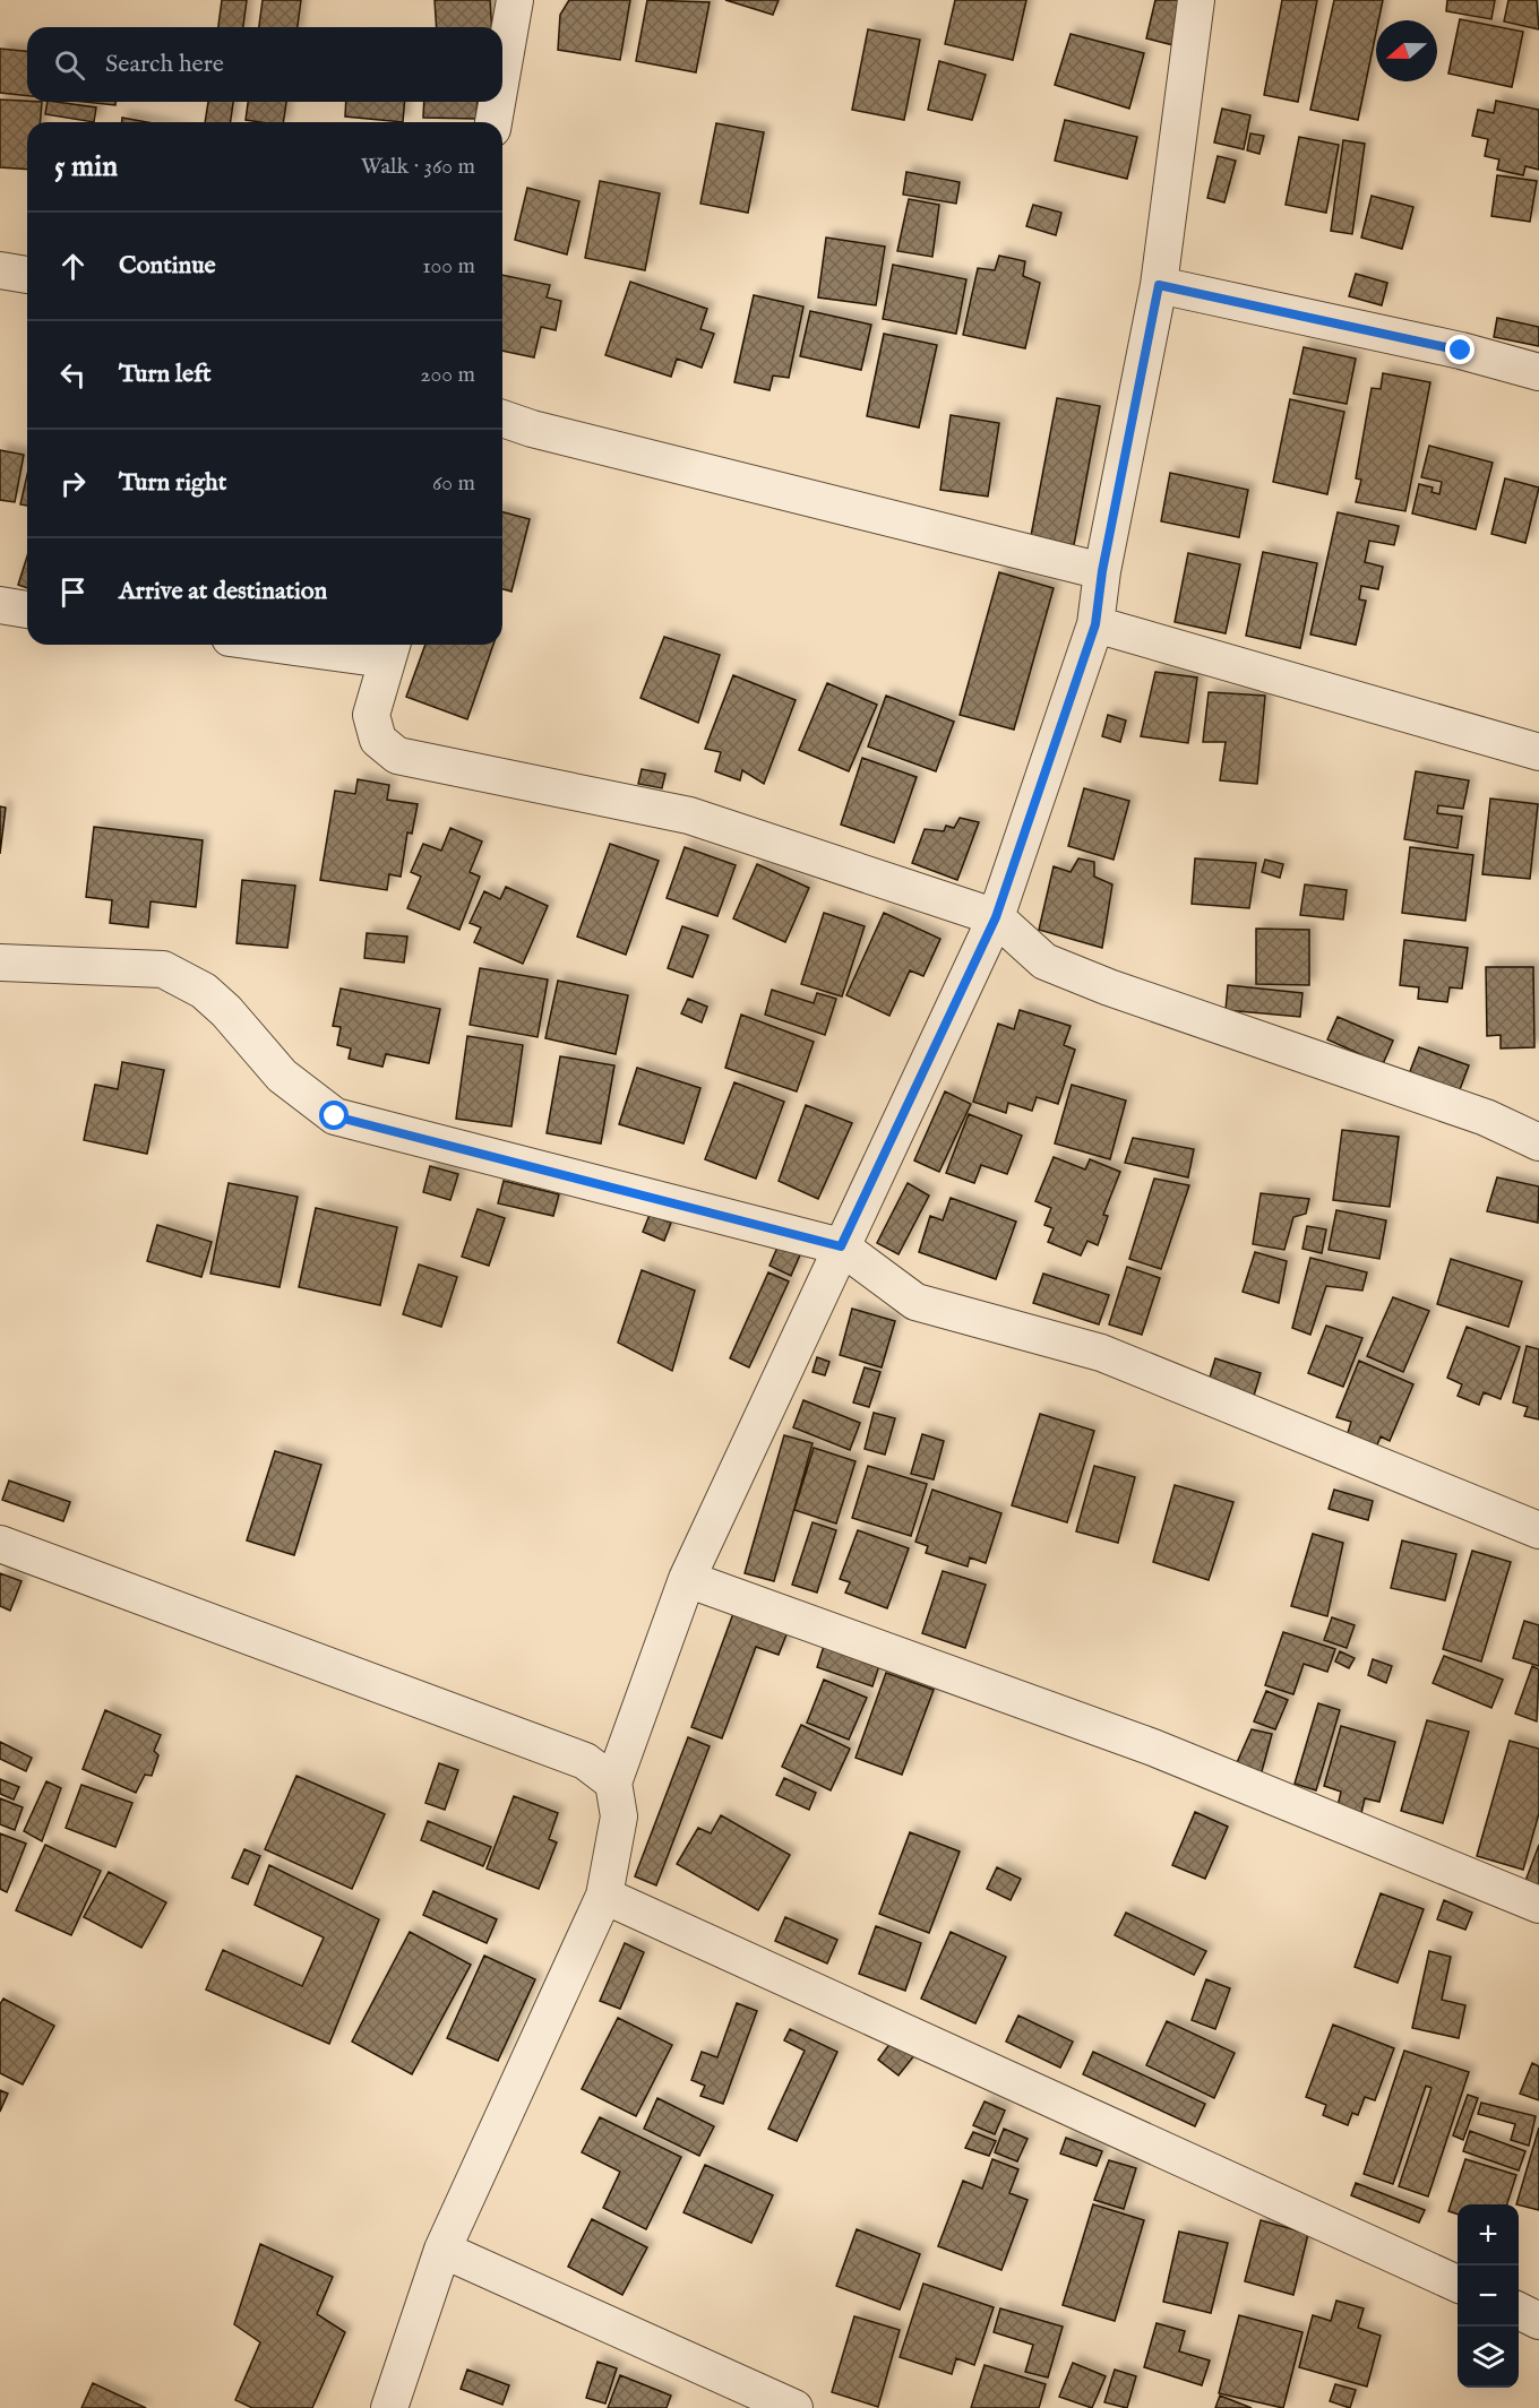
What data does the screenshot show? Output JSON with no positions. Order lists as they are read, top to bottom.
{
  "north": "left",
  "page": {
    "search": "Search here",
    "heading": ["5 min", "Walk · 360 m"],
    "list": [
      ["Continue", "100 m"],
      ["Turn left", "200 m"],
      ["Turn right", "60 m"],
      "Arrive at destination"
    ],
    "map_buttons": ["+", "−"]
  }
}
